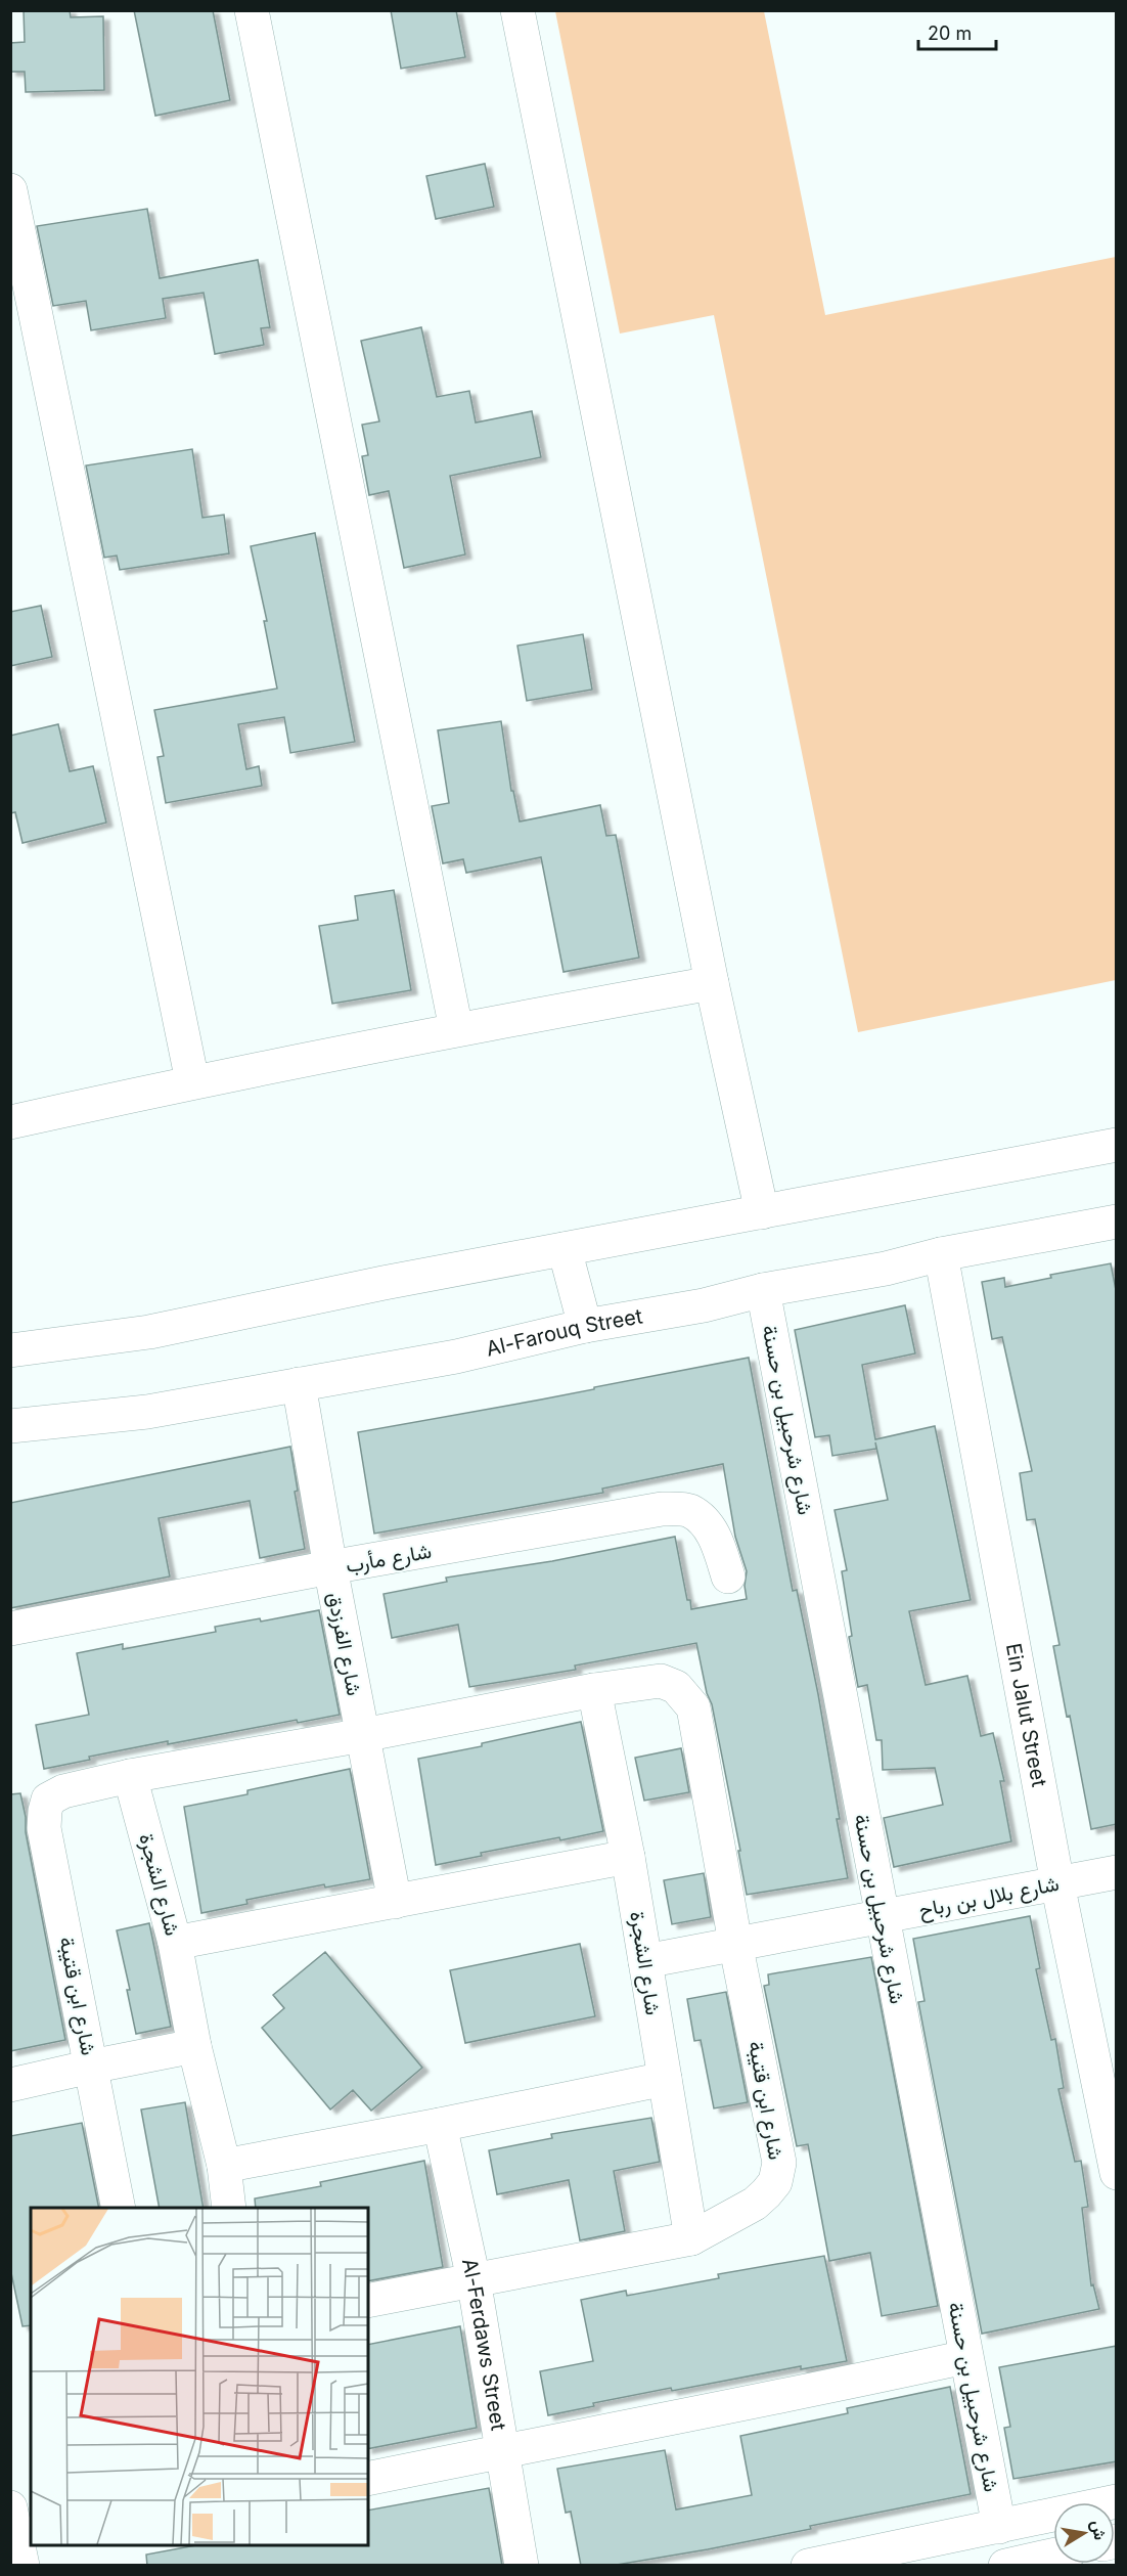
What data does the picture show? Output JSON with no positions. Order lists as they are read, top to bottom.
{
  "streets": {
    "street": [
      "Al-Farouq Street",
      "شارع شرحبيل بن حسنة",
      "شارع مأرب",
      "شارع الفرزدق",
      "Ein Jalut Street",
      "شارع الشجرة",
      "شارع بلال بن رباح",
      "شارع ابن قتيبة",
      "Al-Ferdaws Street"
    ]
  },
  "crossings": [
    ["Al-Farouq Street", "شارع شرحبيل بن حسنة"],
    ["Al-Farouq Street", "شارع الفرزدق"],
    ["Al-Farouq Street", "Ein Jalut Street"],
    ["شارع شرحبيل بن حسنة", "شارع بلال بن رباح"],
    ["شارع مأرب", "شارع الفرزدق"],
    ["Ein Jalut Street", "شارع بلال بن رباح"],
    ["شارع الشجرة", "شارع بلال بن رباح"],
    ["شارع الشجرة", "شارع ابن قتيبة"],
    ["شارع بلال بن رباح", "شارع ابن قتيبة"],
    ["شارع ابن قتيبة", "Al-Ferdaws Street"]
  ],
  "scale_bar": "20 m",
  "north": "right"
}
